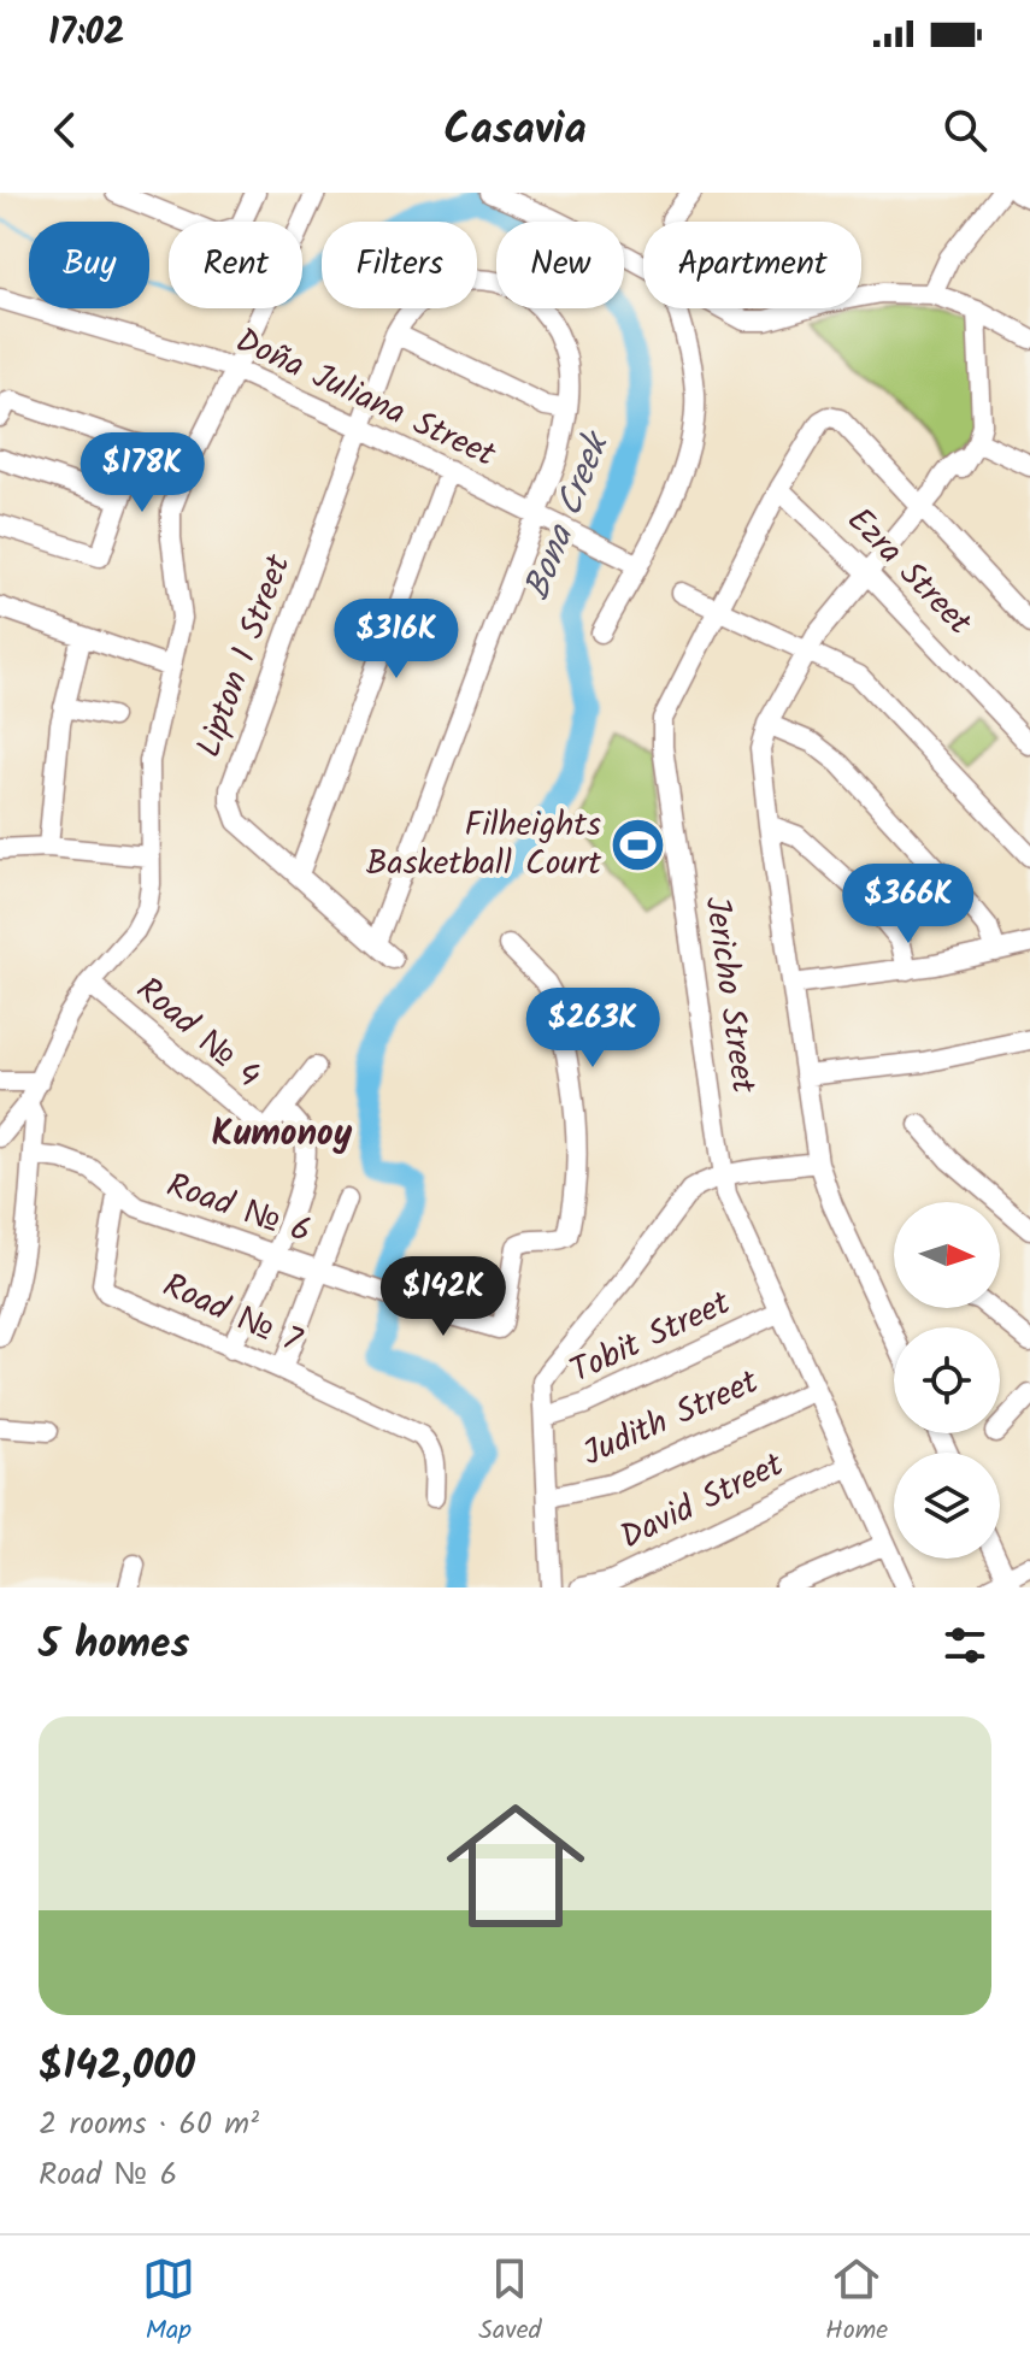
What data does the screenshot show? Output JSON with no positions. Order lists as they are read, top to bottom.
{
  "streets": {
    "street": [
      "Doña Juliana Street",
      "Ezra Street",
      "Lipton 1 Street",
      "Jericho Street",
      "Road № 4",
      "Road № 6",
      "Road № 7",
      "Tobit Street",
      "Judith Street",
      "David Street"
    ]
  },
  "crossings": [
    ["Doña Juliana Street", "Lipton 1 Street"],
    ["Ezra Street", "Jericho Street"],
    ["Jericho Street", "Tobit Street"],
    ["Jericho Street", "Judith Street"],
    ["Jericho Street", "David Street"],
    ["Road № 4", "Road № 6"],
    ["Road № 4", "Road № 7"],
    ["Road № 6", "Road № 7"]
  ],
  "districts": ["Kumonoy"],
  "water": ["Bona Creek"],
  "places": {
    "sports": ["Filheights Basketball Court"]
  },
  "north": "right",
  "page": {
    "status": "17:02",
    "header": "Casavia",
    "chip": [
      "Buy",
      "Rent",
      "Filters",
      "New",
      "Apartment"
    ],
    "price": [
      "$178K",
      "$316K",
      "$366K",
      "$263K",
      "$142K"
    ],
    "heading": "5 homes",
    "list": [
      {
        "name": "$142,000",
        "note": "2 rooms · 60 m² · Road № 6"
      }
    ],
    "tabs": ["Map", "Saved", "Home"]
  }
}
